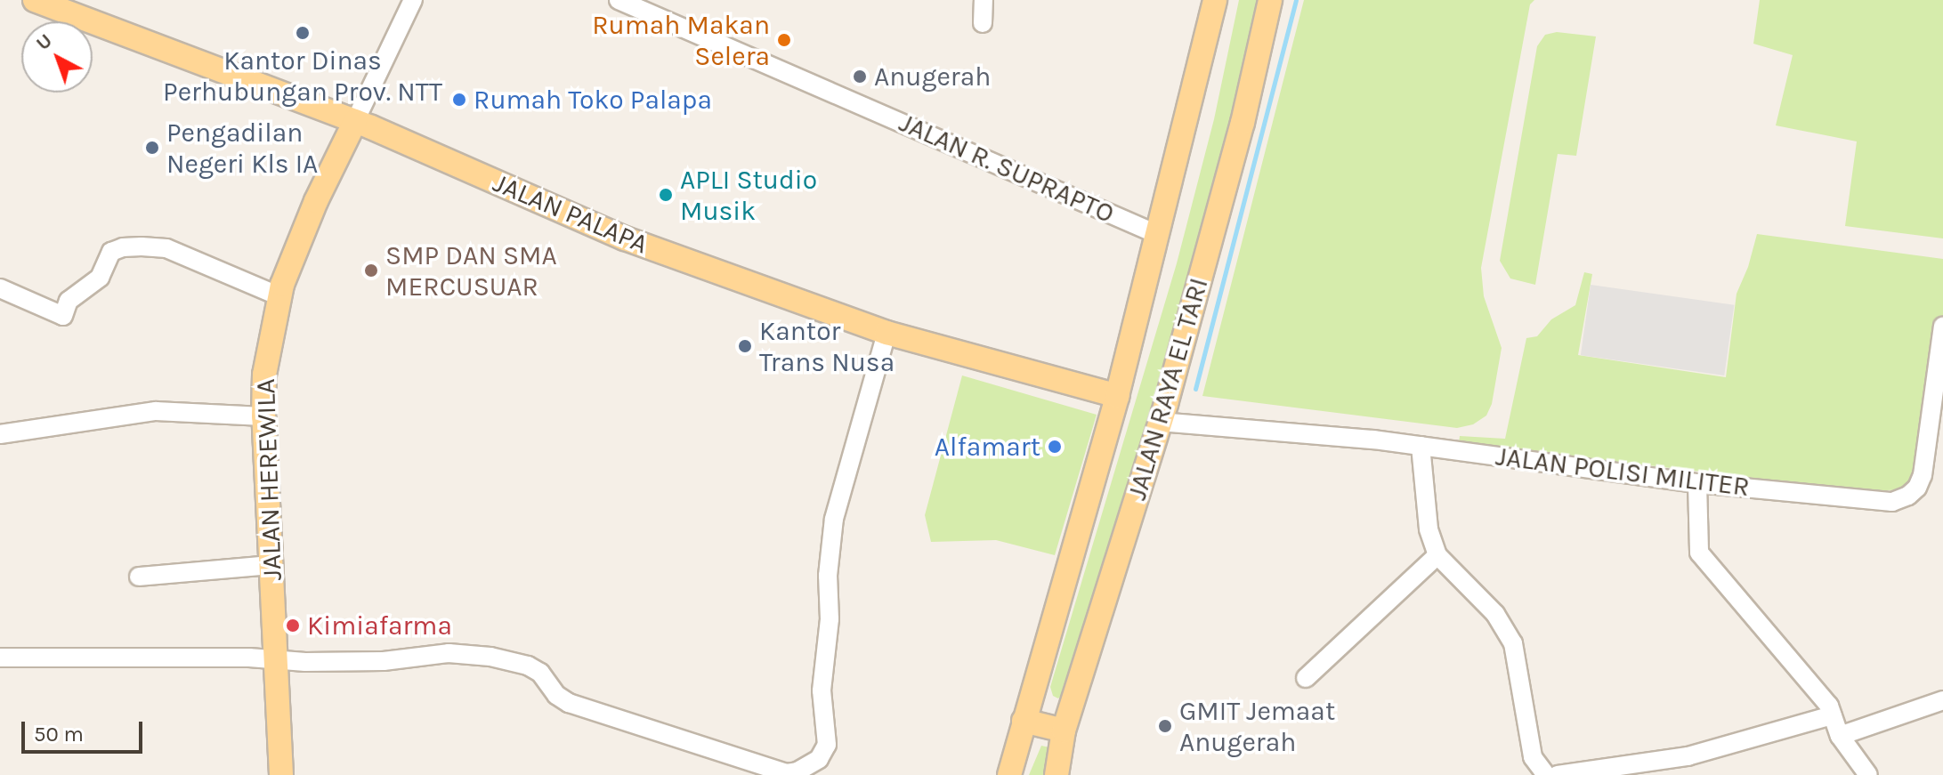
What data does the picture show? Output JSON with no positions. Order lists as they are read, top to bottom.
{
  "streets": {
    "main road": ["JALAN PALAPA", "JALAN RAYA EL TARI", "JALAN HEREWILA"],
    "street": ["JALAN R. SUPRAPTO", "JALAN POLISI MILITER"]
  },
  "crossings": [
    ["JALAN R. SUPRAPTO", "JALAN RAYA EL TARI"],
    ["JALAN PALAPA", "JALAN RAYA EL TARI"],
    ["JALAN PALAPA", "JALAN HEREWILA"],
    ["JALAN RAYA EL TARI", "JALAN POLISI MILITER"]
  ],
  "places": [
    "Kantor Dinas Perhubungan Prov. NTT",
    "Rumah Makan Selera",
    "Anugerah",
    "Rumah Toko Palapa",
    "Pengadilan Negeri Kls IA",
    "APLI Studio Musik",
    "SMP DAN SMA MERCUSUAR",
    "Kantor Trans Nusa",
    "Alfamart",
    "Kimiafarma",
    "GMIT Jemaat Anugerah"
  ],
  "scale_bar": "50 m",
  "north": "top left"
}
